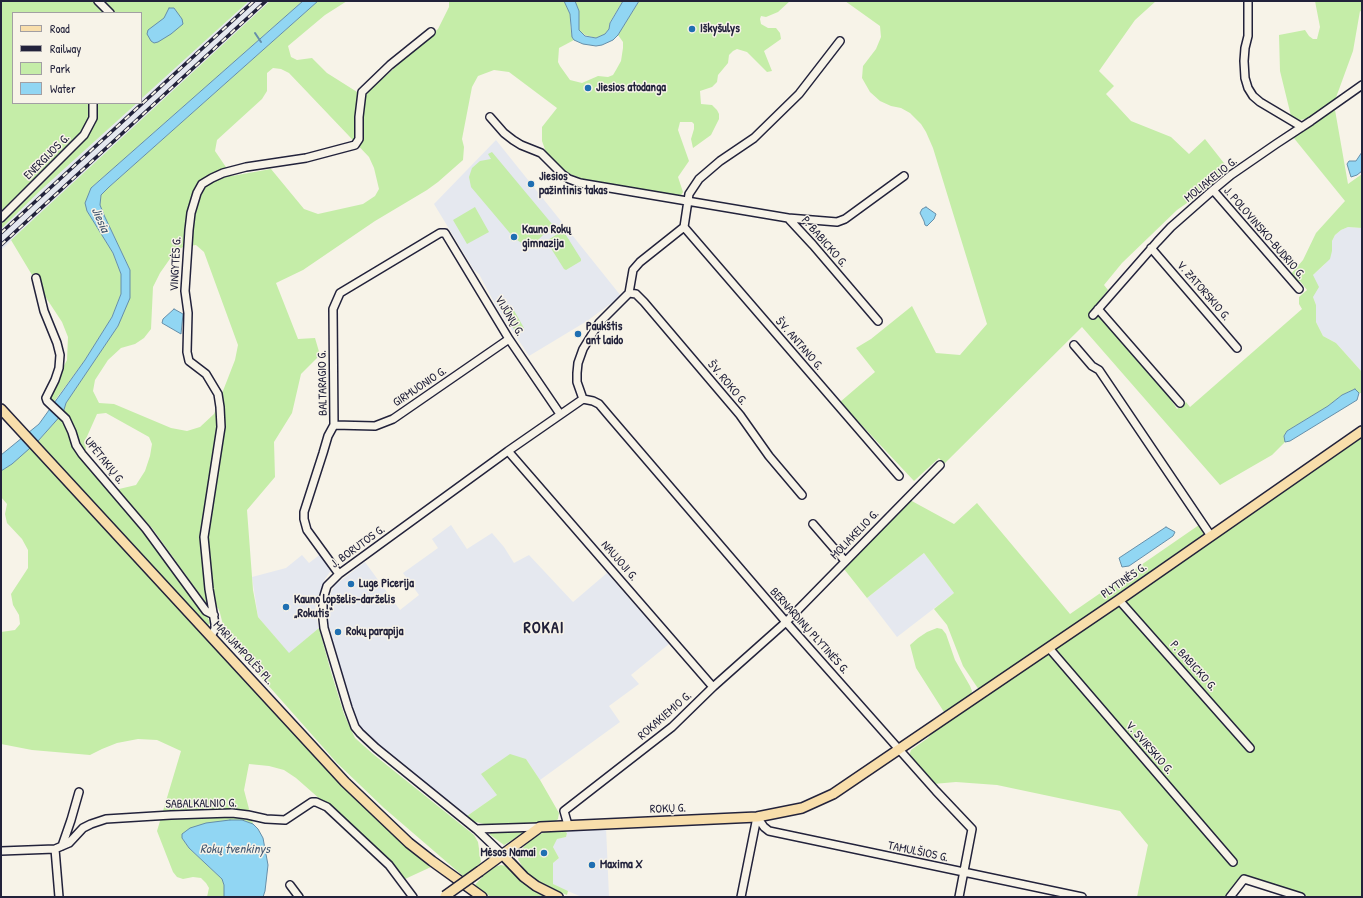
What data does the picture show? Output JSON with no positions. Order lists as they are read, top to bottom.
{
  "streets": {
    "main road": ["PLYTINĖS G.", "MARIJAMPOLĖS PL.", "ROKŲ G."],
    "street": [
      "ENERGIJOS G.",
      "MOLIAKELIO G.",
      "J. POLOVINSKO-BUDRIO G.",
      "P. BABICKO G.",
      "VINGYTĖS G.",
      "V. ZATORSKIO G.",
      "VIJŪNŲ G.",
      "ŠV. ANTANO G.",
      "BALTARAGIO G.",
      "ŠV. ROKO G.",
      "GIRMUONIO G.",
      "UPĖTAKIŲ G.",
      "J. BORUTOS G.",
      "NAUJOJI G.",
      "BERNARDINŲ PLYTINĖS G.",
      "ROKAKIEMIO G.",
      "V. SVIRSKIO G.",
      "SABALKALNIO G.",
      "TAMULŠIOS G."
    ]
  },
  "crossings": [
    ["MOLIAKELIO G.", "J. POLOVINSKO-BUDRIO G."],
    ["MOLIAKELIO G.", "V. ZATORSKIO G."],
    ["MOLIAKELIO G.", "BERNARDINŲ PLYTINĖS G."],
    ["MOLIAKELIO G.", "ROKAKIEMIO G."],
    ["P. BABICKO G.", "PLYTINĖS G."],
    ["VINGYTĖS G.", "UPĖTAKIŲ G."],
    ["VINGYTĖS G.", "MARIJAMPOLĖS PL."],
    ["VIJŪNŲ G.", "BALTARAGIO G."],
    ["VIJŪNŲ G.", "GIRMUONIO G."],
    ["VIJŪNŲ G.", "J. BORUTOS G."],
    ["BALTARAGIO G.", "GIRMUONIO G."],
    ["BALTARAGIO G.", "J. BORUTOS G."],
    ["J. BORUTOS G.", "NAUJOJI G."],
    ["J. BORUTOS G.", "BERNARDINŲ PLYTINĖS G."],
    ["NAUJOJI G.", "ROKAKIEMIO G."],
    ["PLYTINĖS G.", "BERNARDINŲ PLYTINĖS G."],
    ["PLYTINĖS G.", "V. SVIRSKIO G."],
    ["PLYTINĖS G.", "ROKŲ G."],
    ["BERNARDINŲ PLYTINĖS G.", "ROKAKIEMIO G."],
    ["BERNARDINŲ PLYTINĖS G.", "ROKŲ G."],
    ["BERNARDINŲ PLYTINĖS G.", "TAMULŠIOS G."],
    ["ROKAKIEMIO G.", "ROKŲ G."],
    ["ROKŲ G.", "TAMULŠIOS G."]
  ],
  "districts": ["ROKAI"],
  "water": ["Jiesia", "Rokų tvenkinys"],
  "places": [
    "Iškyšulys",
    "Jiesios atodanga",
    "Jiesios pažintinis takas",
    "Kauno Rokų gimnazija",
    "Paukštis ant laido",
    "Luge Picerija",
    "Kauno lopšelis-darželis „Rokutis“",
    "Rokų parapija",
    "Mėsos Namai",
    "Maxima X"
  ],
  "legend": [
    "Road",
    "Railway",
    "Park",
    "Water"
  ]
}
